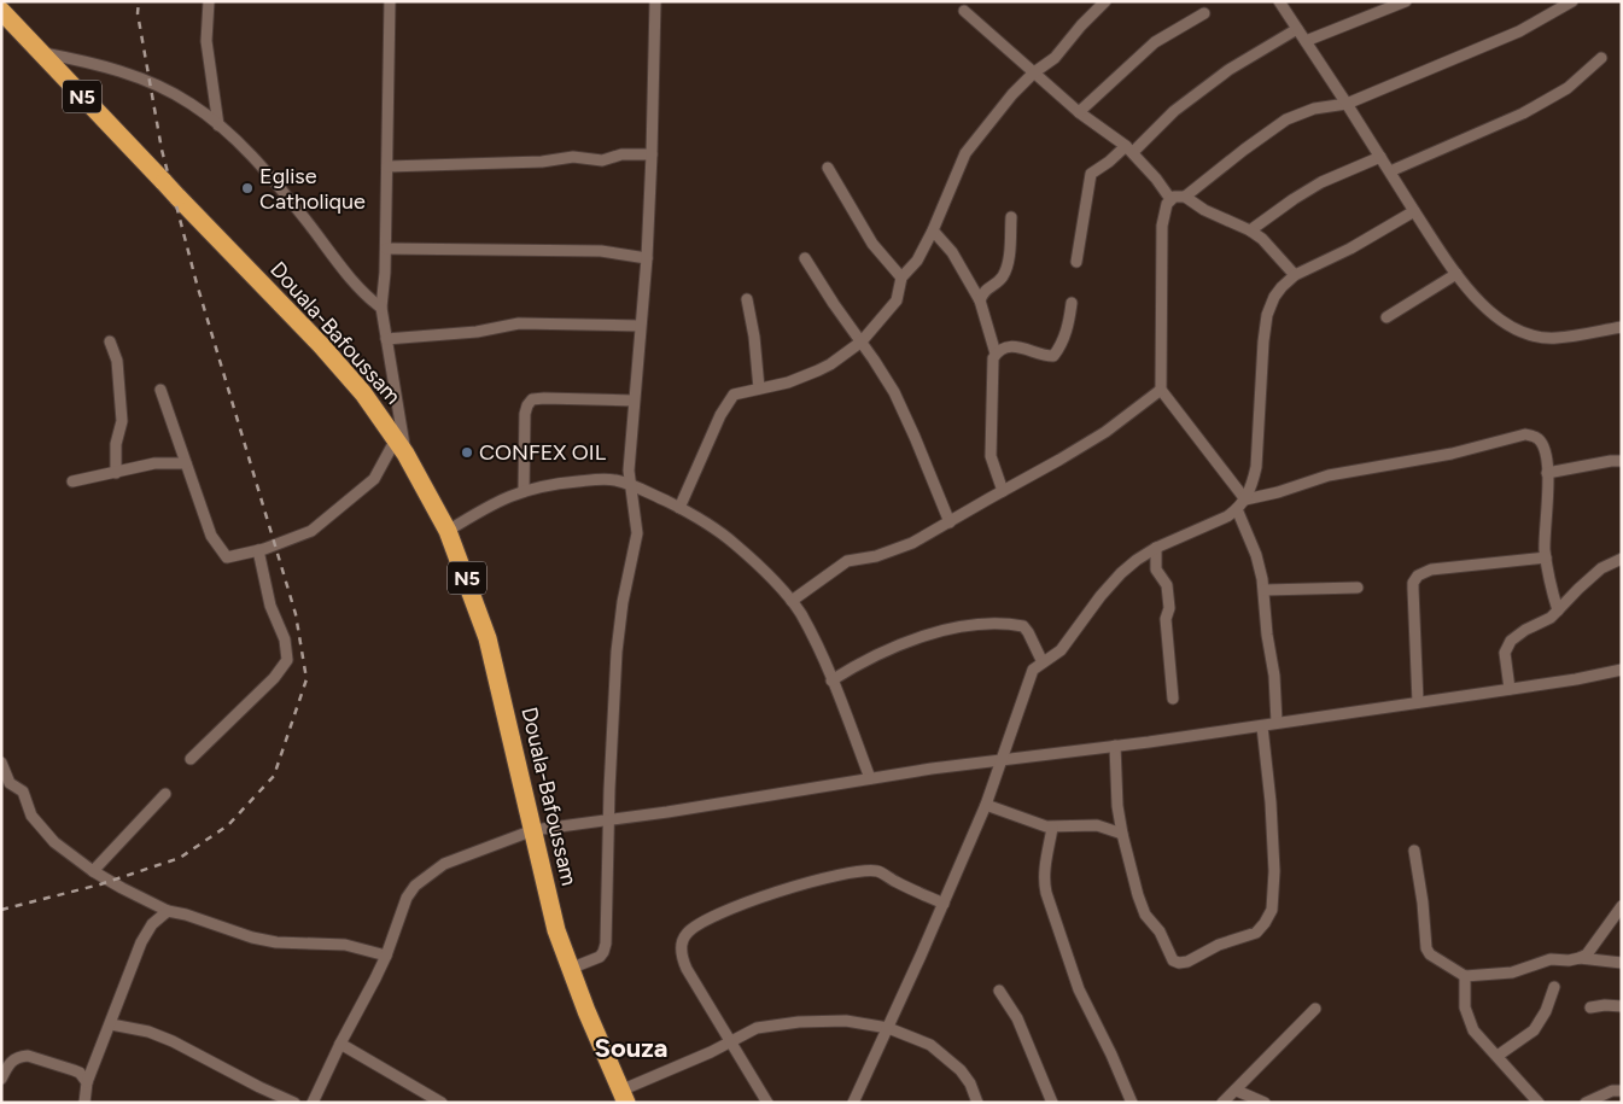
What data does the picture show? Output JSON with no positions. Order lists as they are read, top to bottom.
{
  "streets": {
    "highway": ["N5", "Douala-Bafoussam"]
  },
  "districts": ["Souza"],
  "places": ["Eglise Catholique", "CONFEX OIL"]
}
